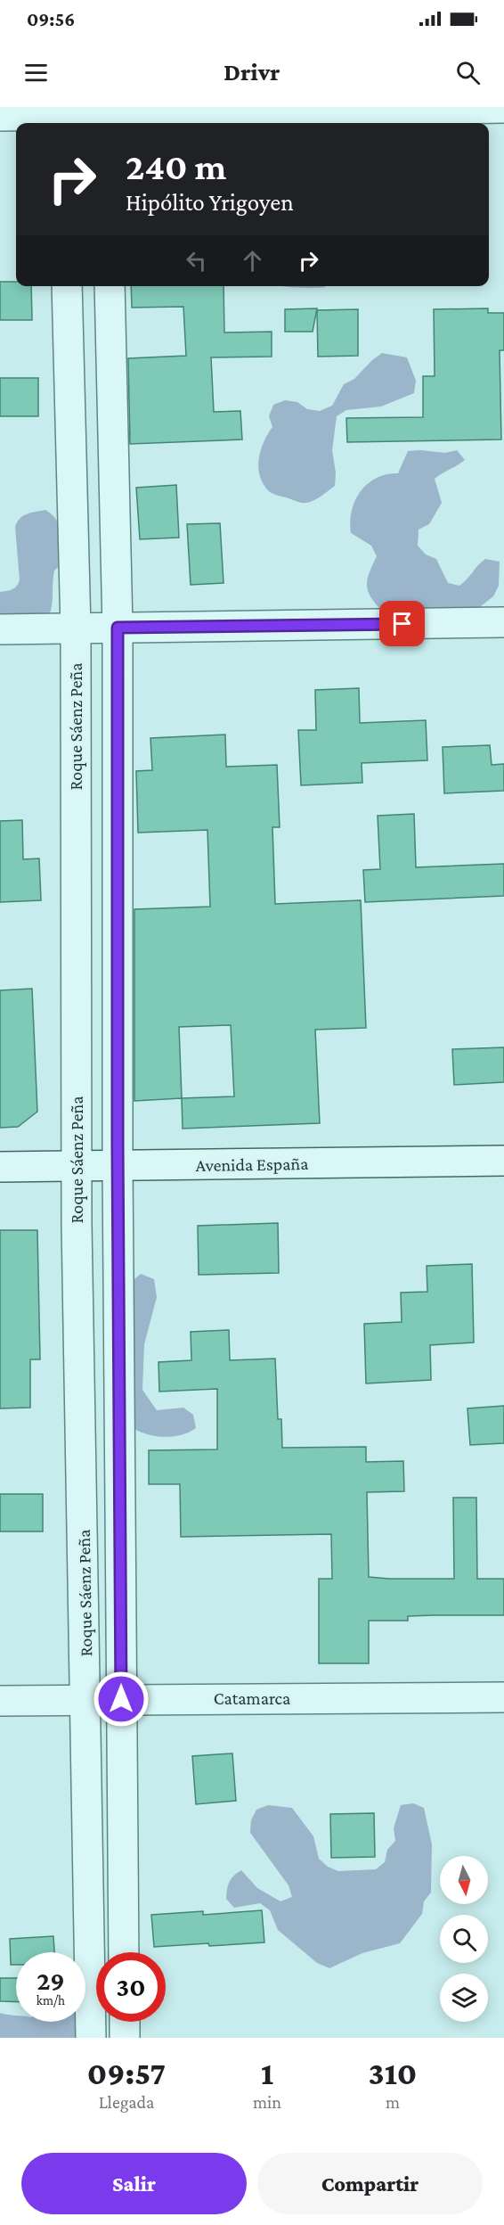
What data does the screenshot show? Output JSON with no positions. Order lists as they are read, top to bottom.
{
  "streets": {
    "street": ["Roque Sáenz Peña", "Avenida España", "Catamarca"]
  },
  "crossings": [
    ["Roque Sáenz Peña", "Avenida España"],
    ["Roque Sáenz Peña", "Catamarca"]
  ],
  "north": "bottom",
  "page": {
    "status": "09:56",
    "header": "Drivr",
    "turn": ["240 m", "Hipólito Yrigoyen"],
    "speed": "29 km/h",
    "limit": "30",
    "eta": [
      "09:57",
      "Llegada",
      "1",
      "min",
      "310",
      "m"
    ],
    "buttons": ["Salir", "Compartir"]
  }
}
